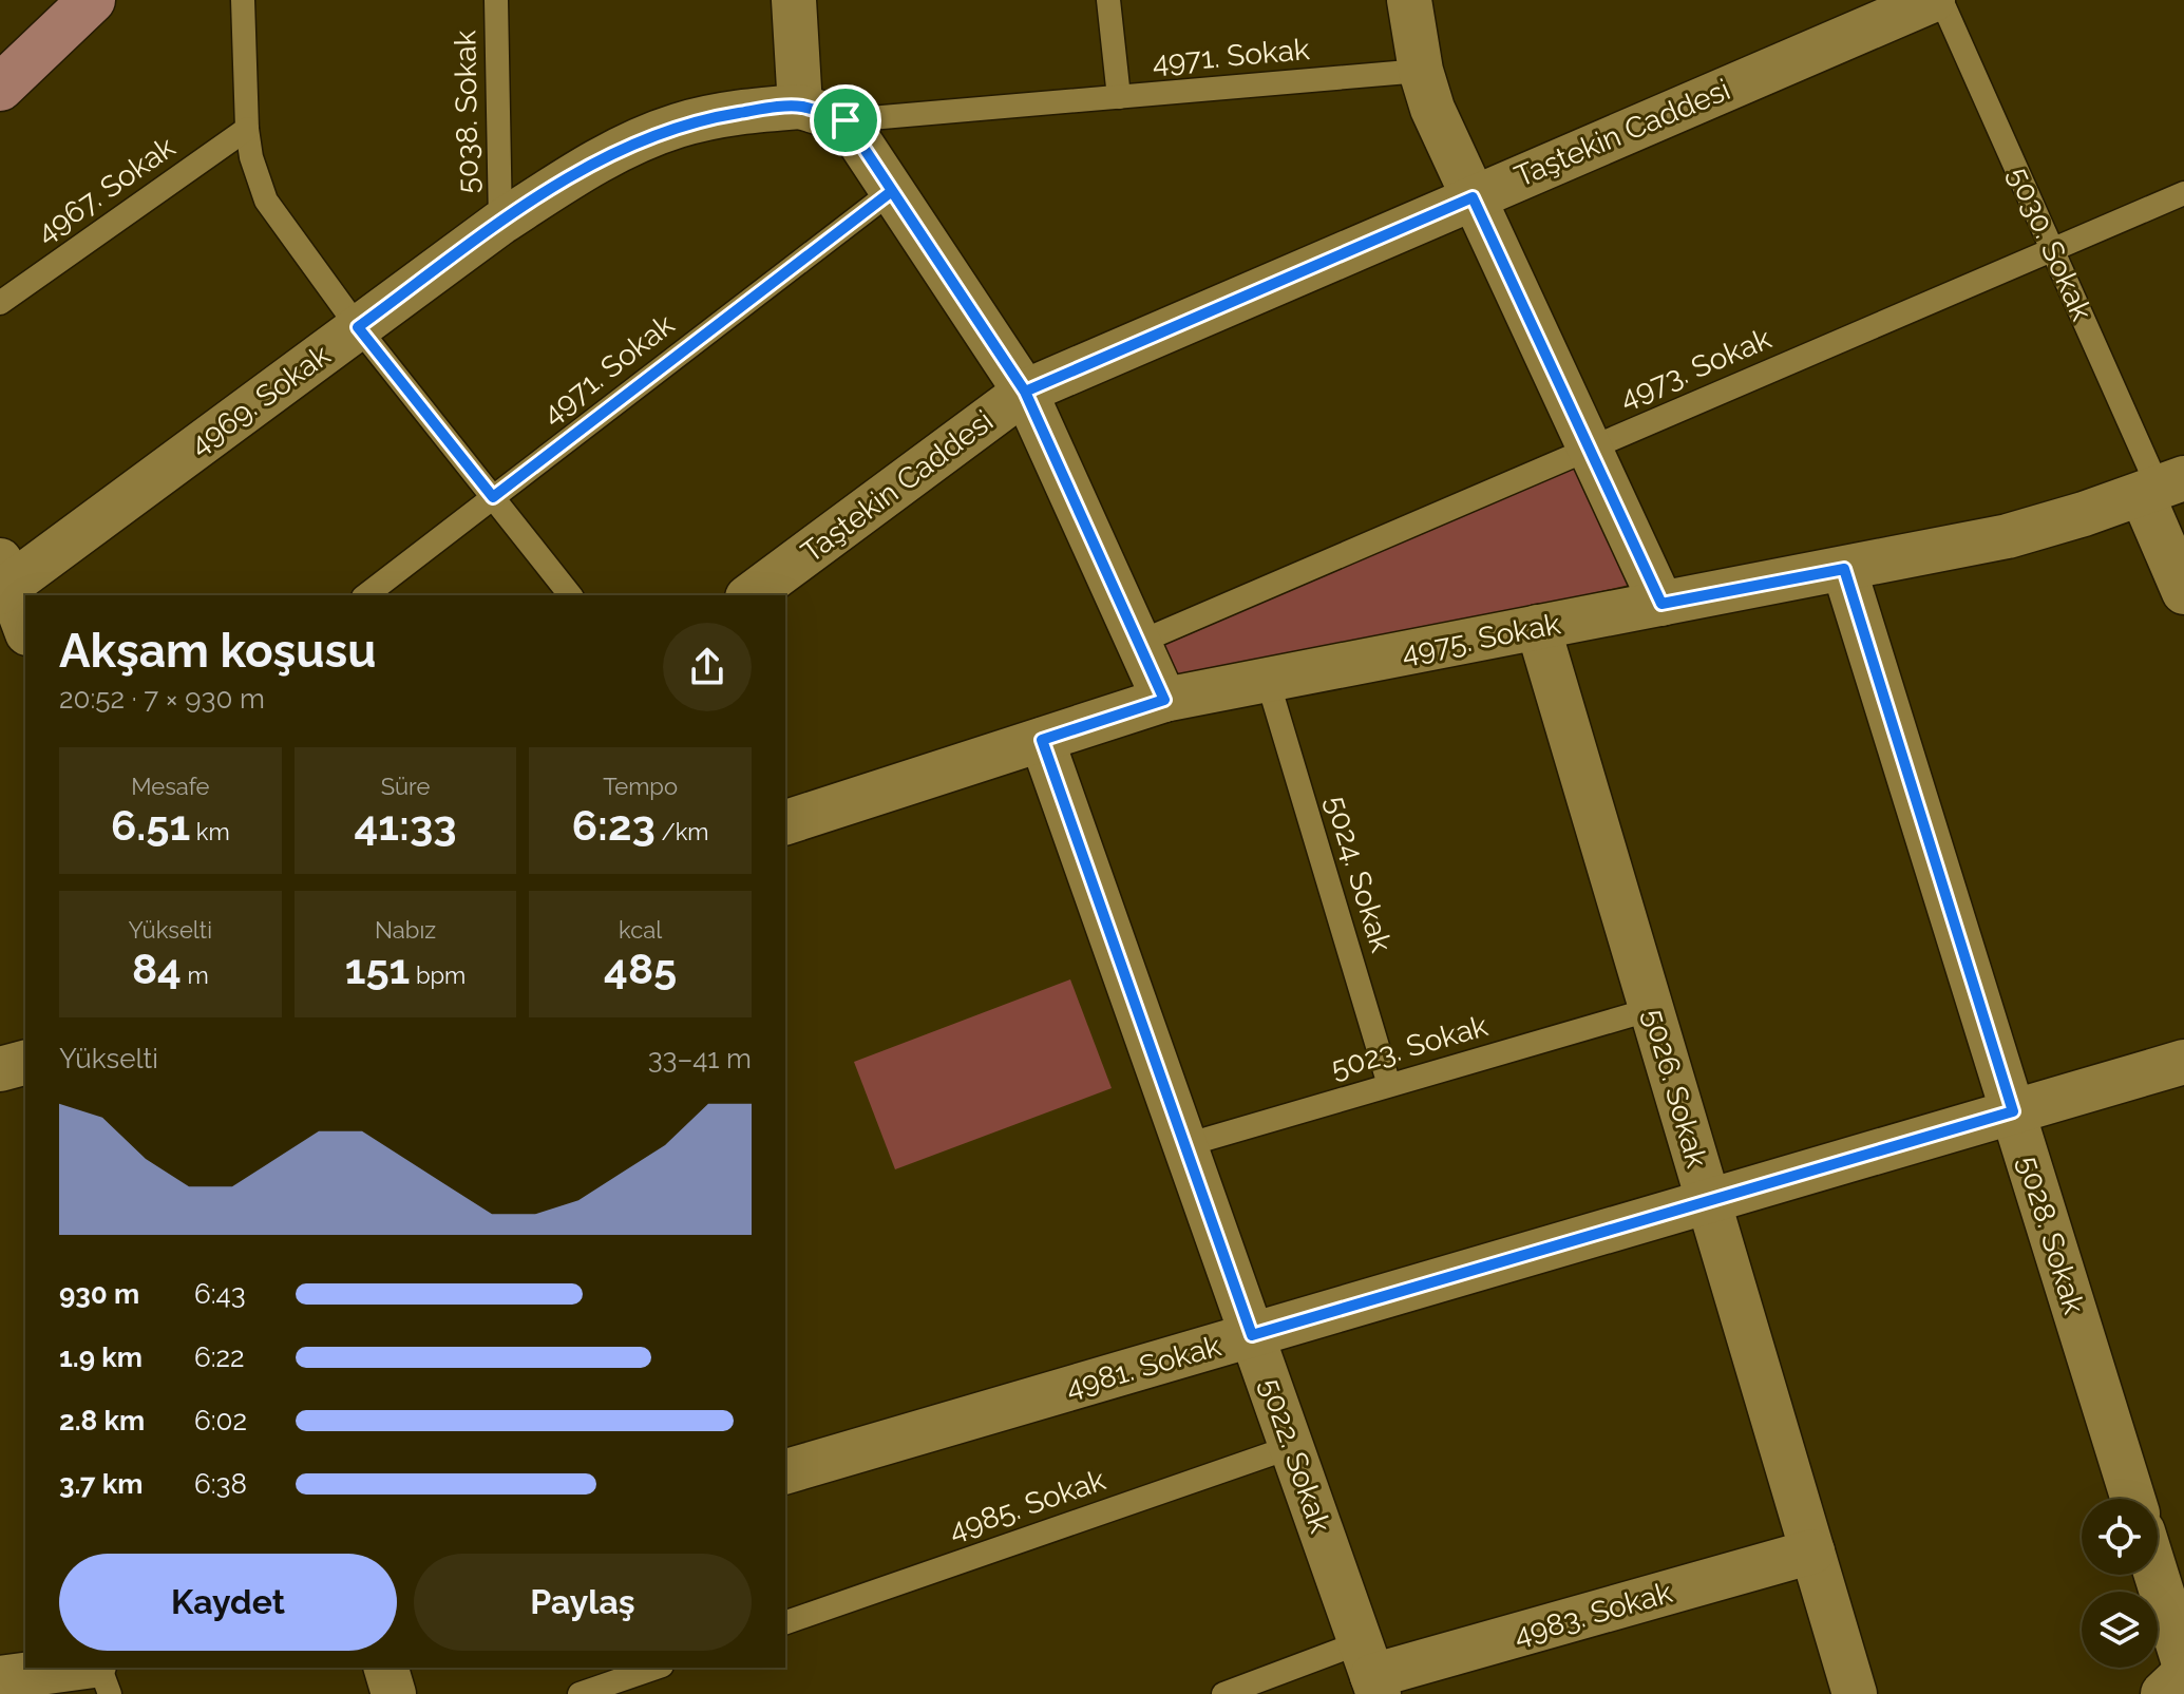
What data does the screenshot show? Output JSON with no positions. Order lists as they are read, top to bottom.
{
  "streets": {
    "street": [
      "Taştekin Caddesi",
      "5030. Sokak",
      "4969. Sokak",
      "4975. Sokak",
      "5026. Sokak",
      "5028. Sokak",
      "4981. Sokak",
      "5022. Sokak",
      "4983. Sokak"
    ],
    "lane": [
      "4971. Sokak",
      "5038. Sokak",
      "4967. Sokak",
      "4973. Sokak",
      "5024. Sokak",
      "5023. Sokak",
      "4985. Sokak"
    ]
  },
  "crossings": [
    ["5038. Sokak", "4969. Sokak"],
    ["5030. Sokak", "4973. Sokak"],
    ["5030. Sokak", "4975. Sokak"],
    ["4975. Sokak", "5024. Sokak"],
    ["4975. Sokak", "5026. Sokak"],
    ["4975. Sokak", "5028. Sokak"],
    ["4975. Sokak", "5022. Sokak"],
    ["5024. Sokak", "5023. Sokak"],
    ["5023. Sokak", "5026. Sokak"],
    ["5023. Sokak", "5022. Sokak"],
    ["5026. Sokak", "4981. Sokak"],
    ["5026. Sokak", "4983. Sokak"],
    ["5028. Sokak", "4981. Sokak"],
    ["4981. Sokak", "5022. Sokak"],
    ["5022. Sokak", "4985. Sokak"],
    ["5022. Sokak", "4983. Sokak"]
  ],
  "page": {
    "heading": ["Akşam koşusu", "20:52 · 7 × 930 m"],
    "stats": [
      ["Mesafe", "6.51 km"],
      ["Süre", "41:33"],
      ["Tempo", "6:23 /km"],
      ["Yükselti", "84 m"],
      ["Nabız", "151 bpm"],
      ["kcal", "485"]
    ],
    "chart": ["Yükselti", "33–41 m"],
    "list": [
      {
        "name": "930 m",
        "note": "6:43"
      },
      {
        "name": "1.9 km",
        "note": "6:22"
      },
      {
        "name": "2.8 km",
        "note": "6:02"
      },
      {
        "name": "3.7 km",
        "note": "6:38"
      }
    ],
    "buttons": ["Kaydet", "Paylaş"]
  }
}
